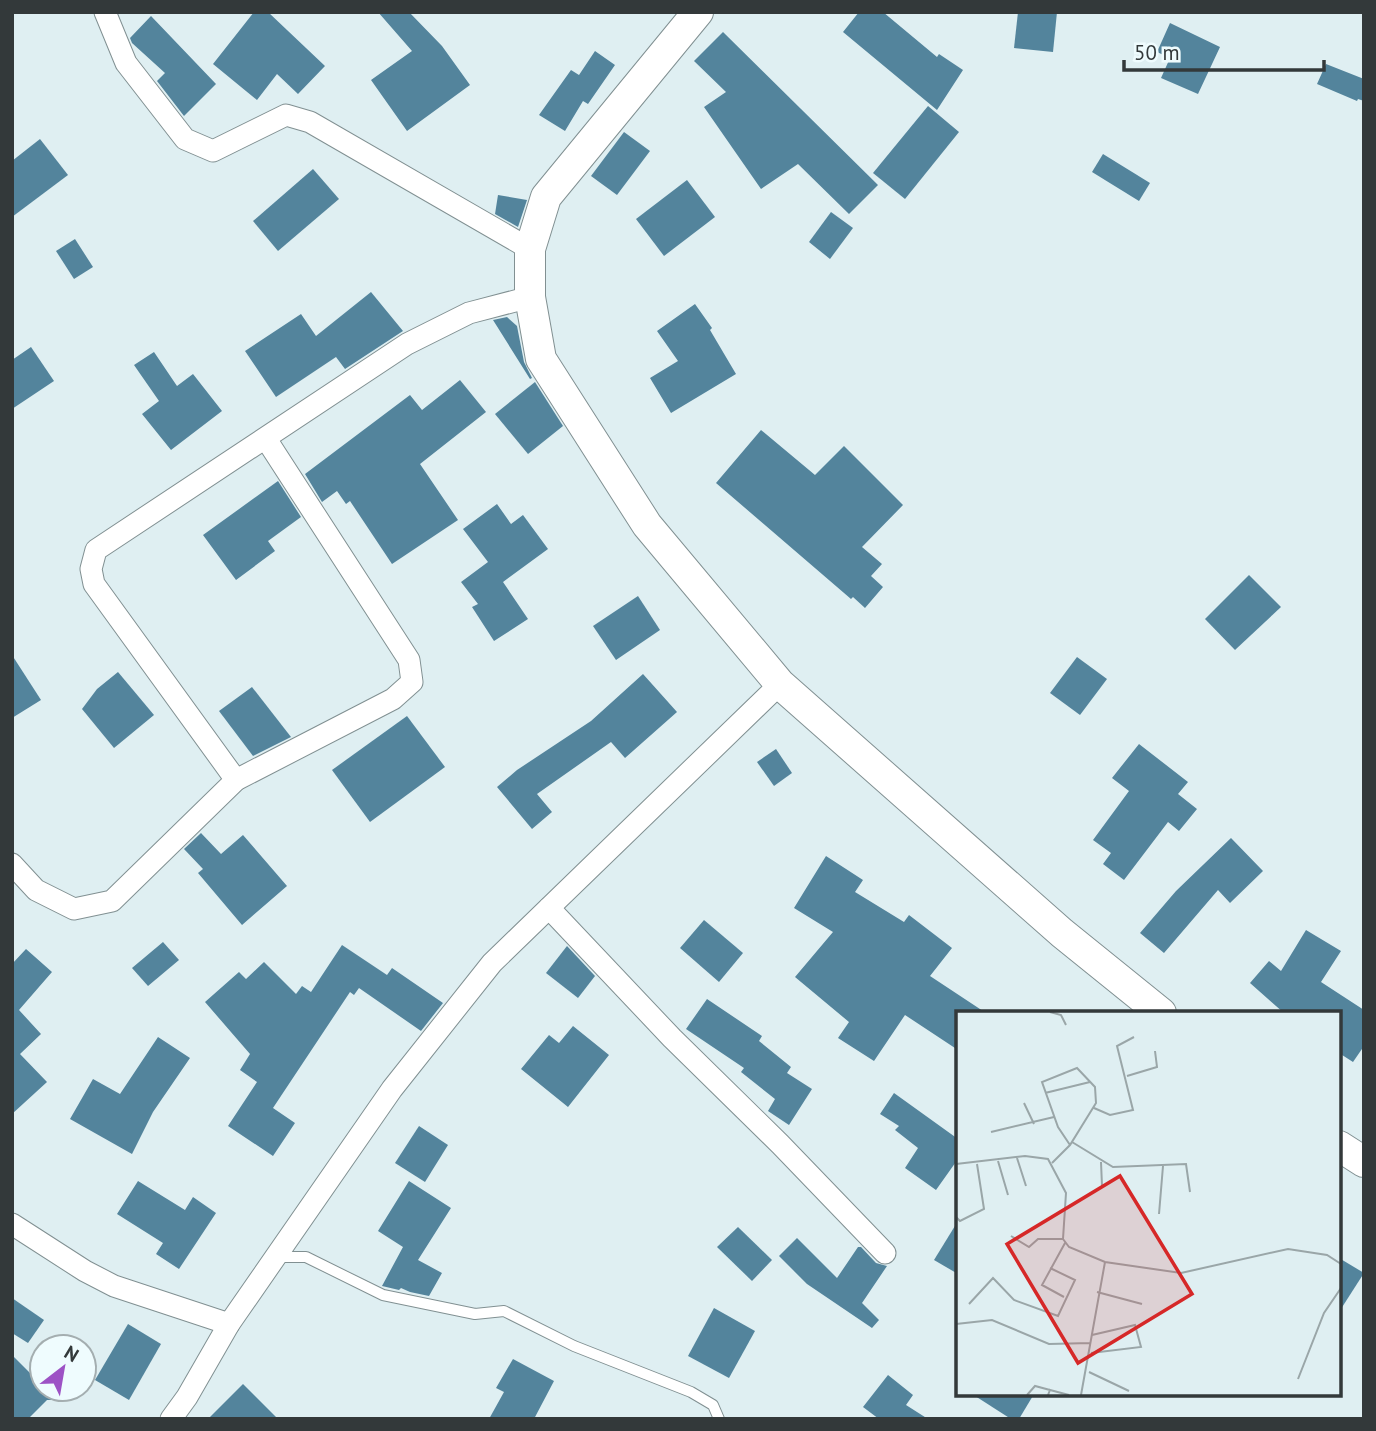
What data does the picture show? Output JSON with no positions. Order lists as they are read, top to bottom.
{
  "scale_bar": "50 m",
  "north": "top right"
}
